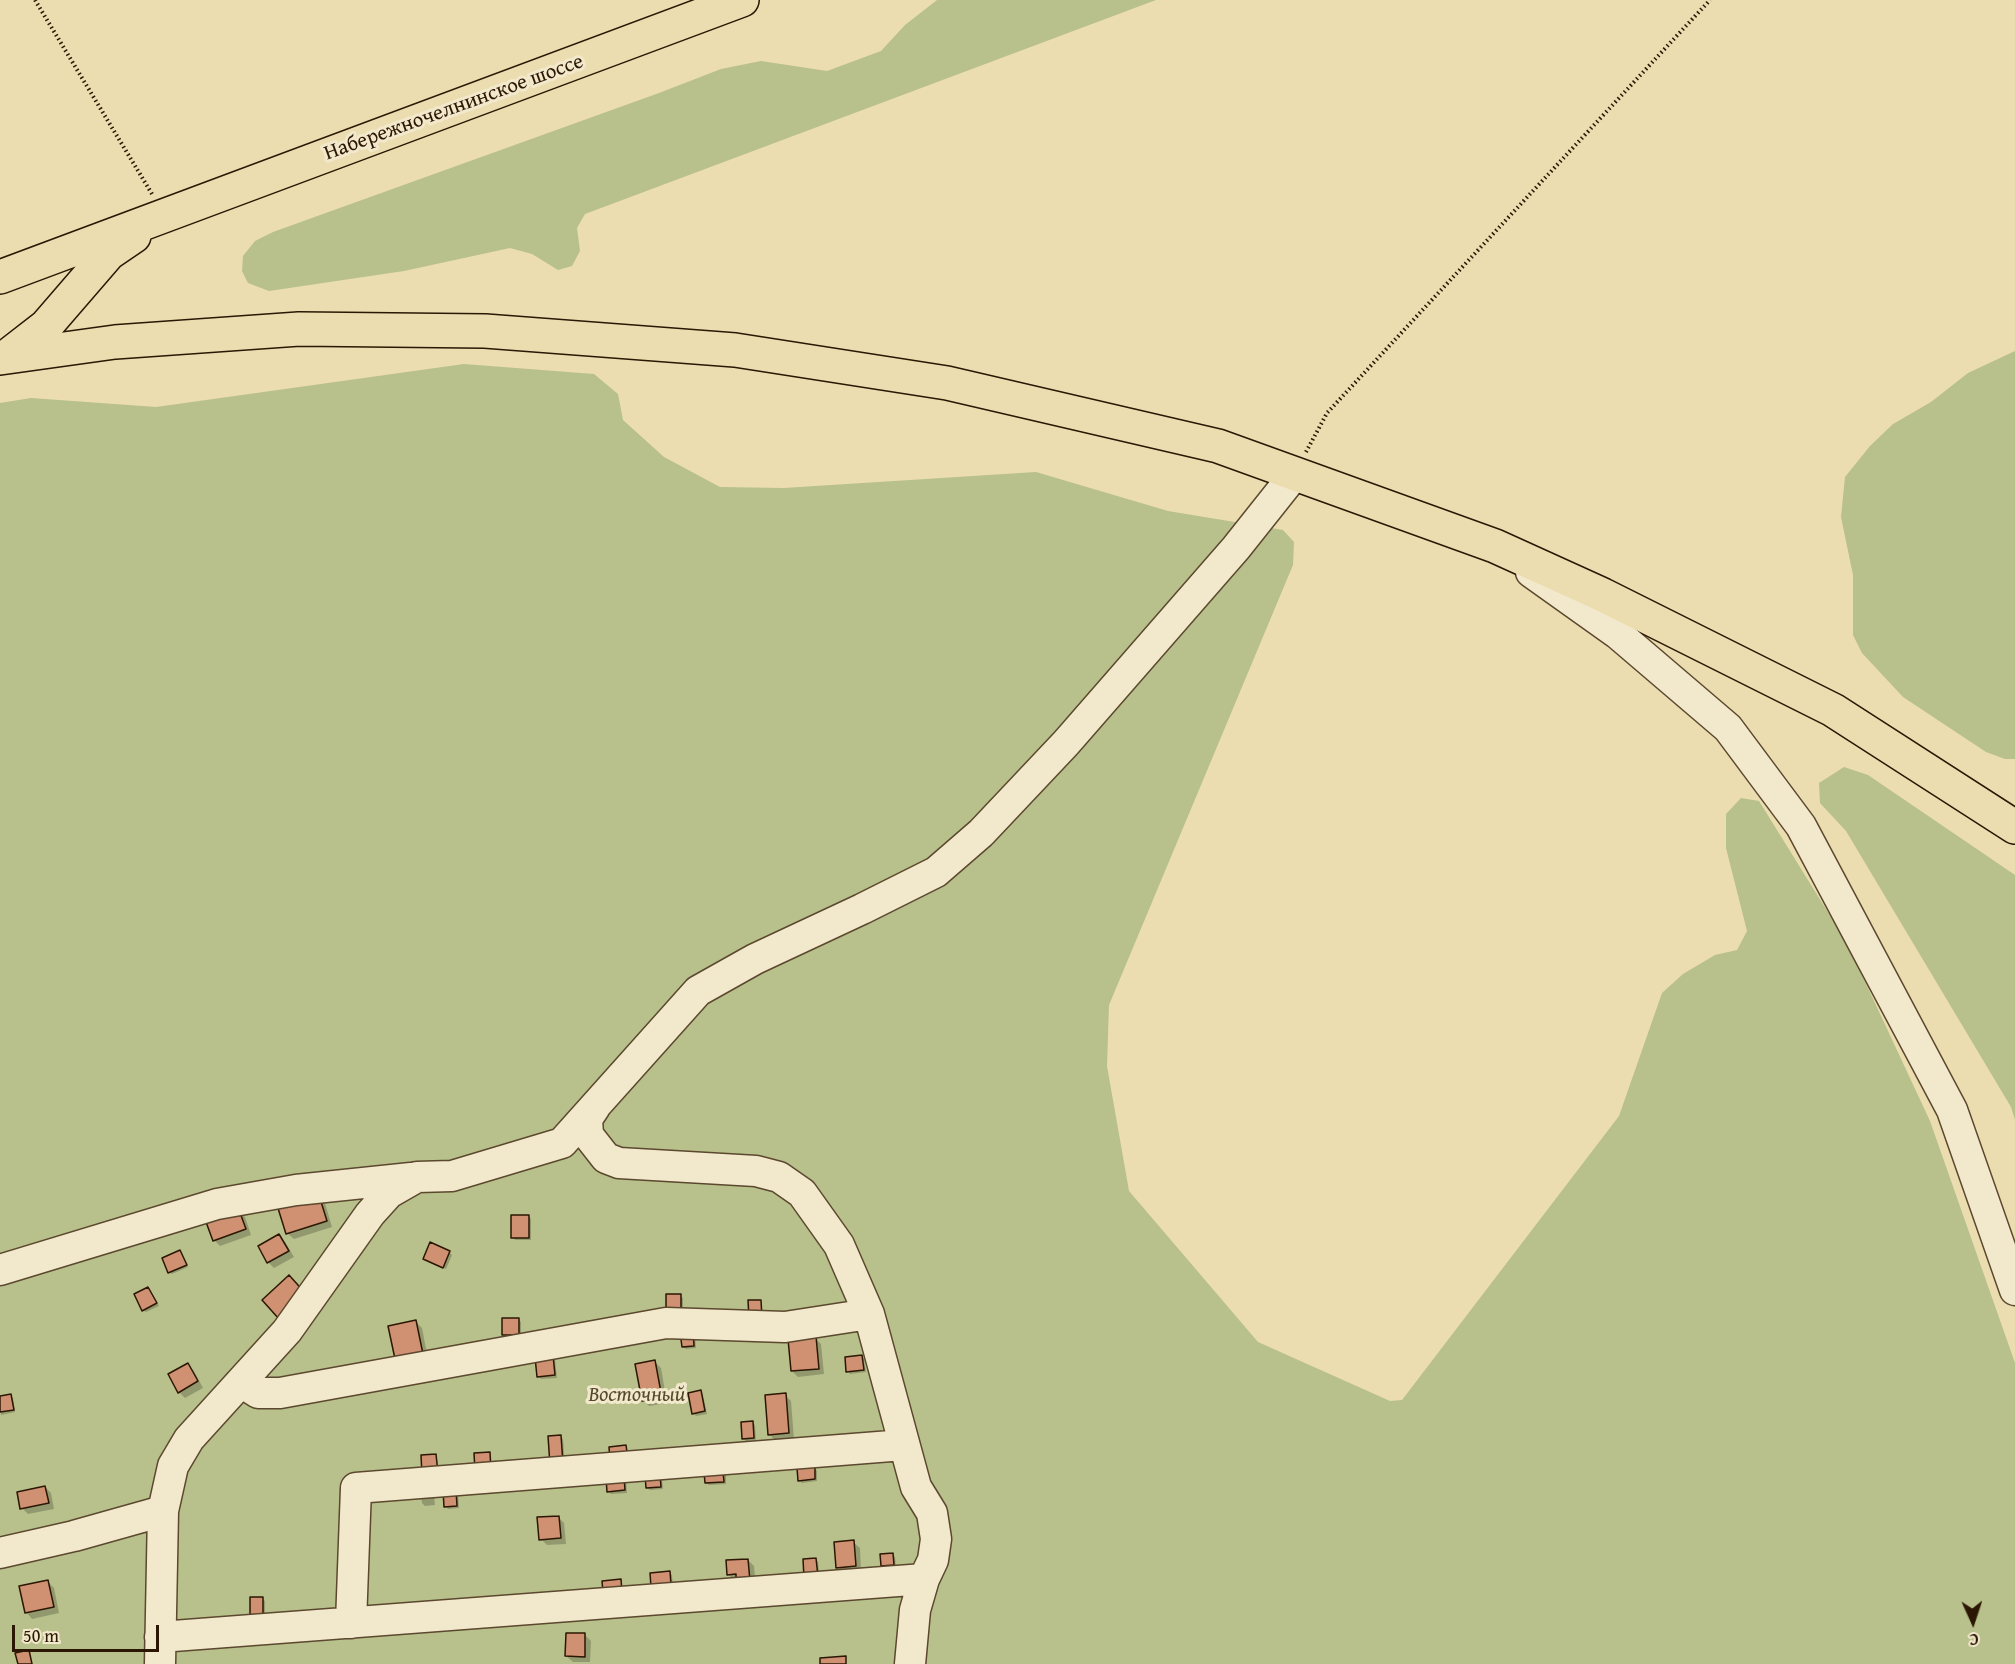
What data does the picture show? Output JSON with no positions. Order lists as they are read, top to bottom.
{
  "streets": {
    "main road": ["Набережночелнинское шоссе"]
  },
  "parks": ["Восточный"],
  "scale_bar": "50 m",
  "north": "bottom"
}
